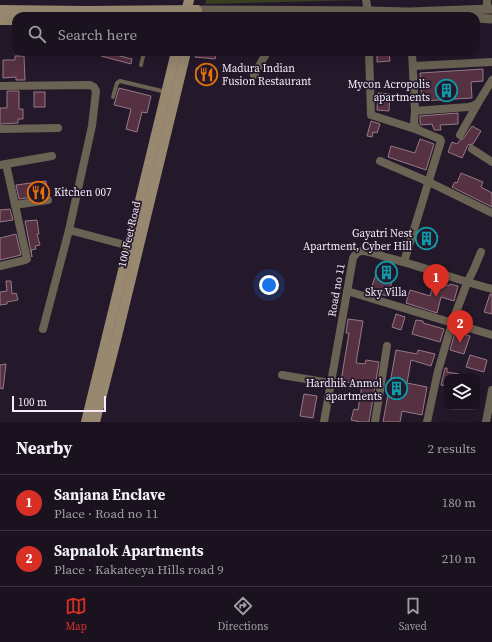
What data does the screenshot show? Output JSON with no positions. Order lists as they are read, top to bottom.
{
  "streets": {
    "main road": ["100 Feet Road"],
    "street": ["Road no 11"]
  },
  "places": {
    "restaurant": ["Madura Indian Fusion Restaurant", "Kitchen 007"],
    "building": [
      "Mycon Acropolis apartments",
      "Gayatri Nest Apartment, Cyber Hill",
      "Sky Villa",
      "Hardhik Anmol apartments"
    ]
  },
  "scale_bar": "100 m",
  "page": {
    "search": "Search here",
    "pins": ["1", "2"],
    "scale": "100 m",
    "heading": ["Nearby", "2 results"],
    "list": [
      {
        "mark": "1",
        "name": "Sanjana Enclave",
        "note": "Place · Road no 11",
        "value": "180 m"
      },
      {
        "mark": "2",
        "name": "Sapnalok Apartments",
        "note": "Place · Kakateeya Hills road 9",
        "value": "210 m"
      }
    ],
    "nav": ["Map", "Directions", "Saved"]
  }
}
